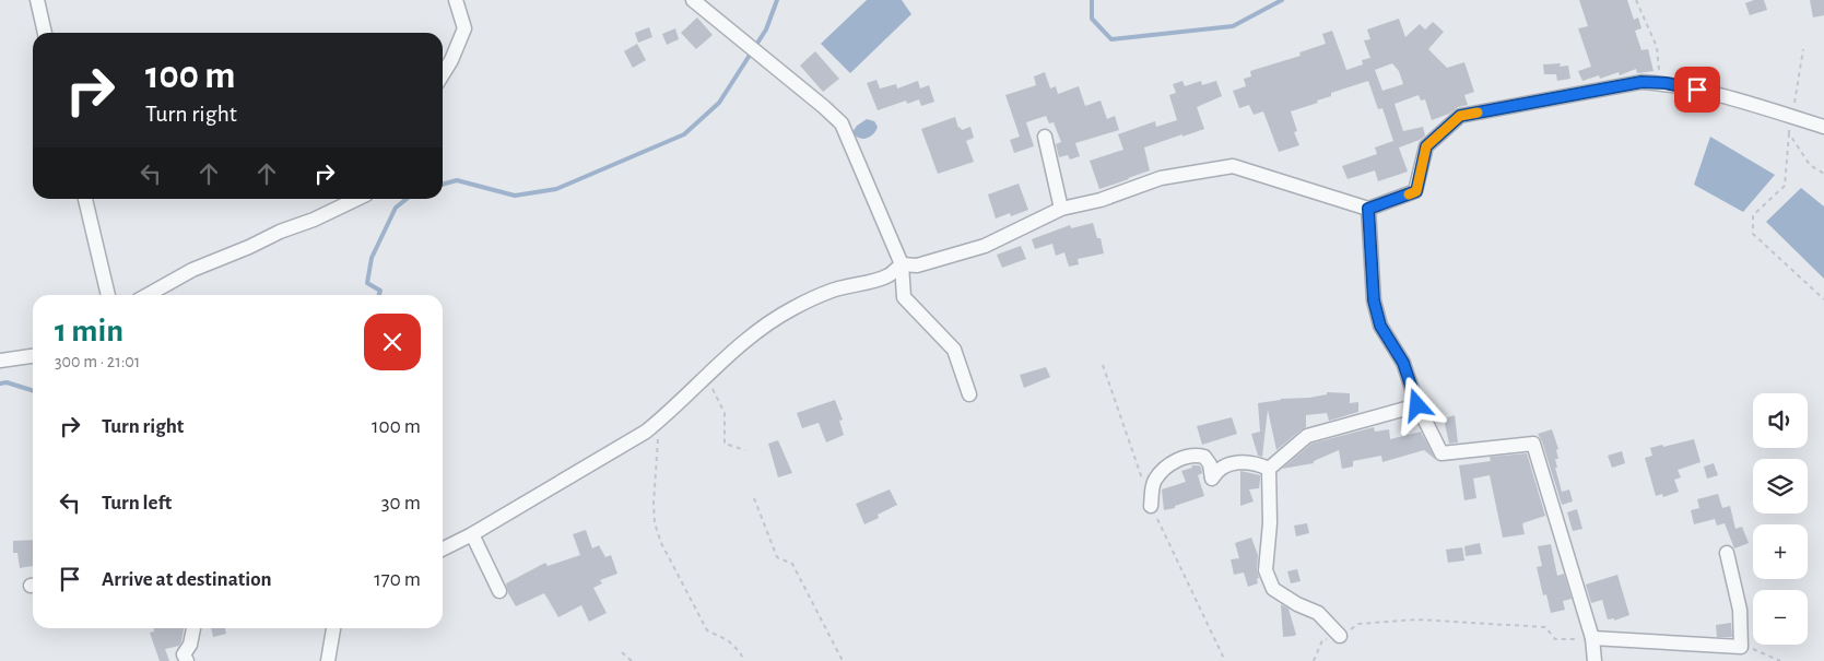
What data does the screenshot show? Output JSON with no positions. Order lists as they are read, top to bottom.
{
  "page": {
    "turn": ["100 m", "Turn right"],
    "heading": ["1 min", "300 m · 21:01"],
    "list": [
      {
        "name": "Turn right",
        "value": "100 m"
      },
      {
        "name": "Turn left",
        "value": "30 m"
      },
      {
        "name": "Arrive at destination",
        "value": "170 m"
      }
    ],
    "map_buttons": ["+", "−"]
  }
}
